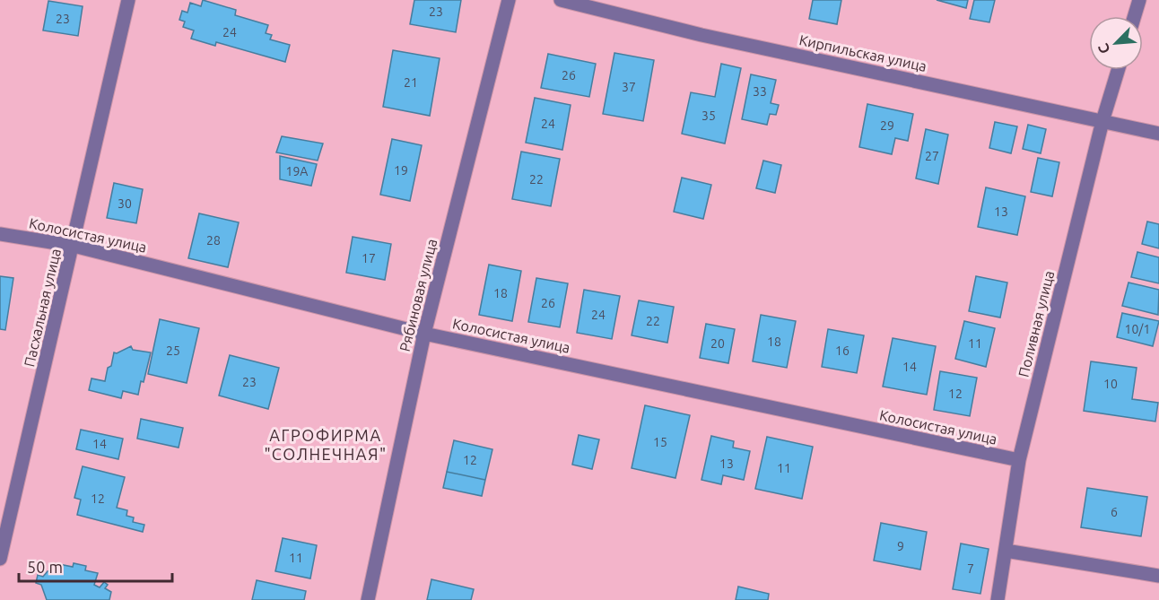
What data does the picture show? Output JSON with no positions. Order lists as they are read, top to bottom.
{
  "streets": {
    "street": [
      "Кирпильская улица",
      "Колосистая улица",
      "Рябиновая улица",
      "Пасхальная улица",
      "Поливная улица"
    ]
  },
  "crossings": [
    ["Кирпильская улица", "Поливная улица"],
    ["Колосистая улица", "Рябиновая улица"],
    ["Колосистая улица", "Пасхальная улица"],
    ["Колосистая улица", "Поливная улица"]
  ],
  "districts": ["АГРОФИРМА \"СОЛНЕЧНАЯ\""],
  "house_numbers": [
    "23",
    "23",
    "24",
    "26",
    "21",
    "37",
    "33",
    "35",
    "24",
    "29",
    "27",
    "19",
    "19А",
    "22",
    "30",
    "13",
    "28",
    "17",
    "18",
    "26",
    "24",
    "22",
    "10/1",
    "18",
    "20",
    "11",
    "25",
    "16",
    "14",
    "23",
    "10",
    "12",
    "15",
    "14",
    "12",
    "13",
    "11",
    "12",
    "6",
    "9",
    "11",
    "7"
  ],
  "scale_bar": "50 m",
  "north": "bottom left"
}
